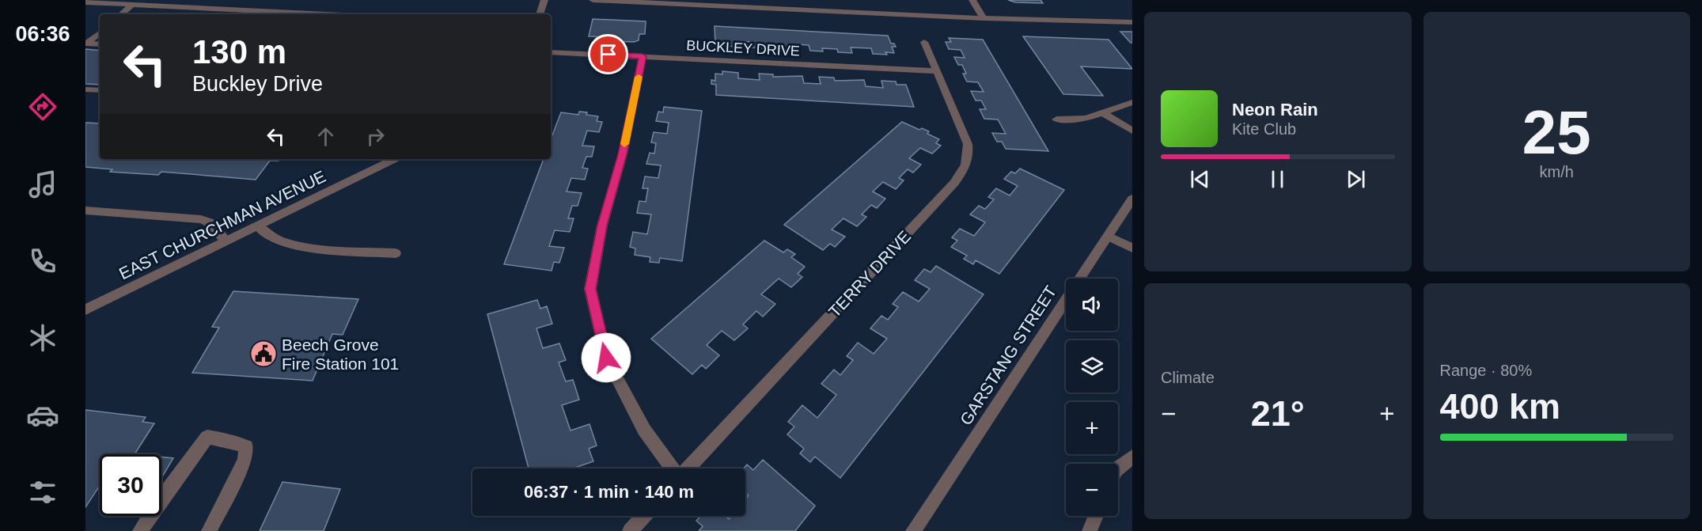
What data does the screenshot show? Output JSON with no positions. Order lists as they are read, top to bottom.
{
  "streets": {
    "street": [
      "BUCKLEY DRIVE",
      "EAST CHURCHMAN AVENUE",
      "TERRY DRIVE",
      "GARSTANG STREET"
    ]
  },
  "crossings": [
    ["BUCKLEY DRIVE", "TERRY DRIVE"]
  ],
  "places": {
    "public building": ["Beech Grove Fire Station 101"]
  },
  "page": {
    "tabs": "06:36",
    "tile": [
      ["25", "km/h"],
      "Climate",
      ["Range · 80%", "400 km"]
    ],
    "turn": ["130 m", "Buckley Drive"],
    "song": ["Neon Rain", "Kite Club"],
    "map_buttons": ["+", "−"],
    "heat": ["−", "21°", "+"],
    "limit": "30",
    "trip": "06:37 · 1 min · 140 m"
  }
}
